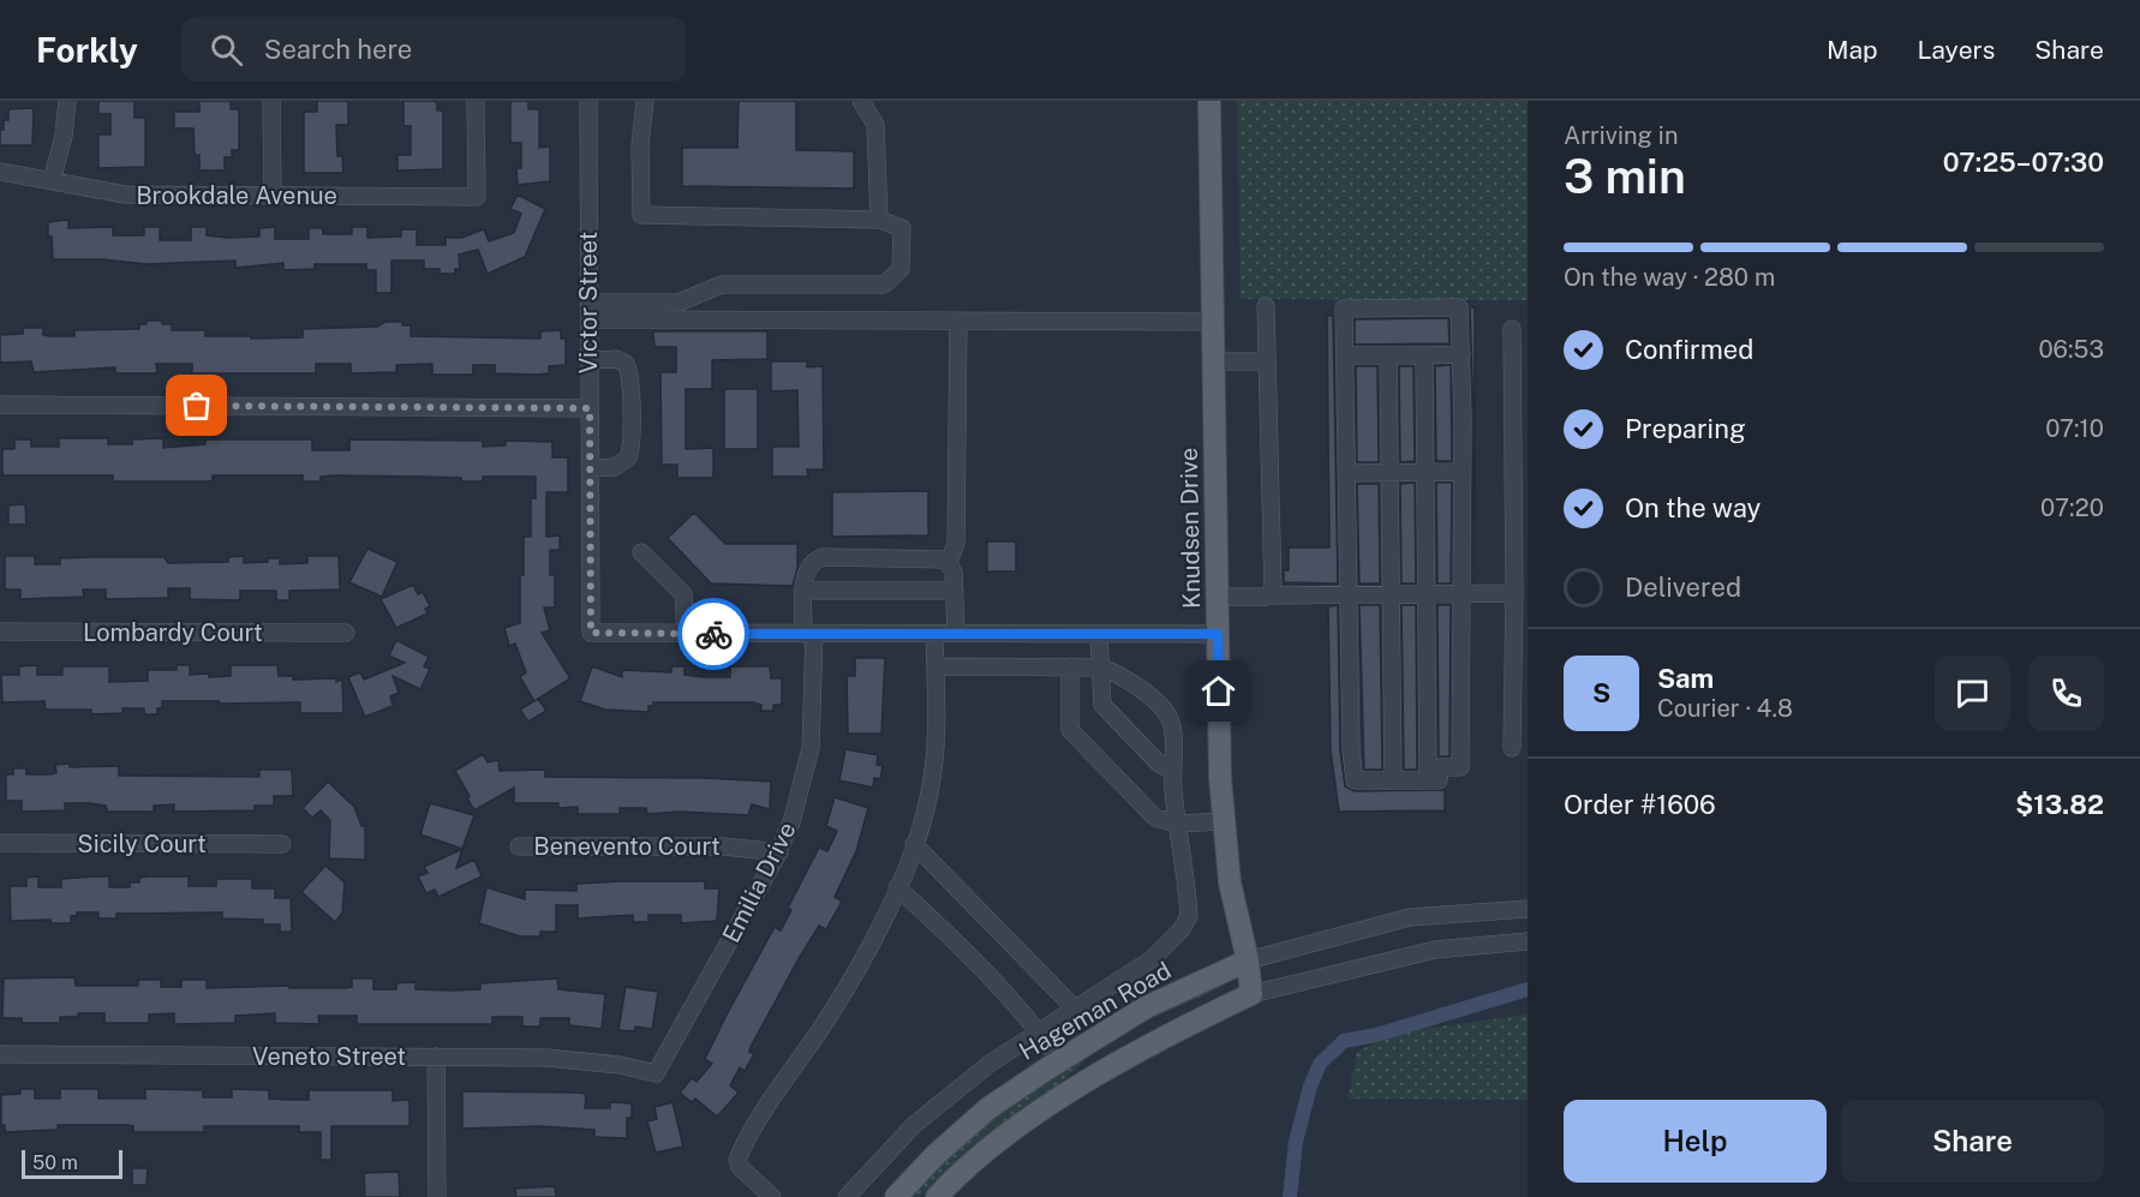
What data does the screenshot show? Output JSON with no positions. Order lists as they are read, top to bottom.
{
  "streets": {
    "main road": ["Knudsen Drive", "Hageman Road"],
    "street": [
      "Brookdale Avenue",
      "Victor Street",
      "Lombardy Court",
      "Sicily Court",
      "Benevento Court",
      "Emilia Drive",
      "Veneto Street"
    ]
  },
  "crossings": [
    ["Knudsen Drive", "Hageman Road"],
    ["Benevento Court", "Emilia Drive"],
    ["Emilia Drive", "Veneto Street"]
  ],
  "scale_bar": "50 m",
  "page": {
    "header": "Forkly",
    "search": "Search here",
    "nav": ["Map", "Layers", "Share"],
    "heading": ["3 min", "Arriving in", "07:25–07:30"],
    "panel": [
      "Sam",
      "Courier · 4.8",
      "Order #1606",
      "$13.82"
    ],
    "bar": "On the way · 280 m",
    "list": [
      ["Confirmed", "06:53"],
      ["Preparing", "07:10"],
      ["On the way", "07:20"],
      "Delivered"
    ],
    "round": "S",
    "buttons": ["Help", "Share"],
    "scale": "50 m"
  }
}
